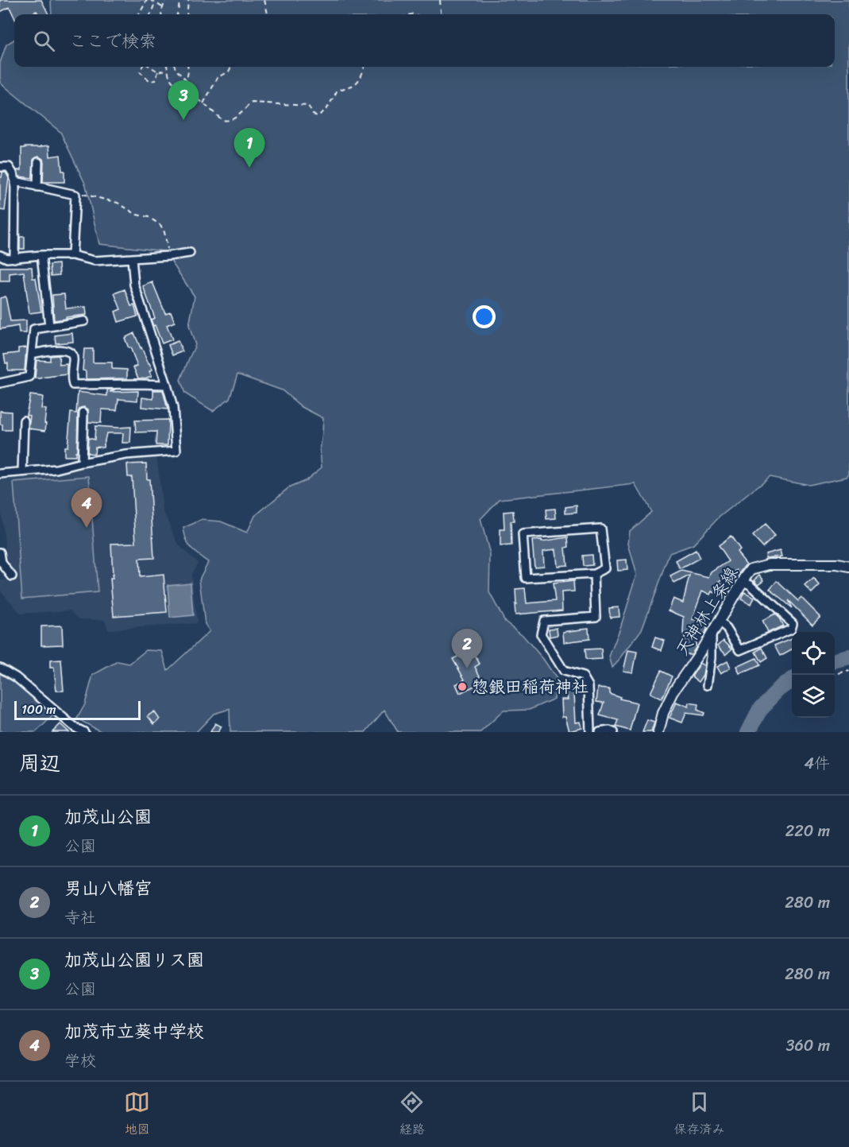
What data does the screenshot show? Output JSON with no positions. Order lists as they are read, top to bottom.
{
  "streets": {
    "main road": ["天神林上条線"]
  },
  "places": ["惣銀田稲荷神社"],
  "scale_bar": "100 m",
  "page": {
    "search": "ここで検索",
    "pins": [
      "3",
      "1",
      "4",
      "2"
    ],
    "scale": "100 m",
    "heading": ["周辺", "4件"],
    "list": [
      {
        "mark": "1",
        "name": "加茂山公園",
        "note": "公園",
        "value": "220 m"
      },
      {
        "mark": "2",
        "name": "男山八幡宮",
        "note": "寺社",
        "value": "280 m"
      },
      {
        "mark": "3",
        "name": "加茂山公園リス園",
        "note": "公園",
        "value": "280 m"
      },
      {
        "mark": "4",
        "name": "加茂市立葵中学校",
        "note": "学校",
        "value": "360 m"
      }
    ],
    "nav": ["地図", "経路", "保存済み"]
  }
}
